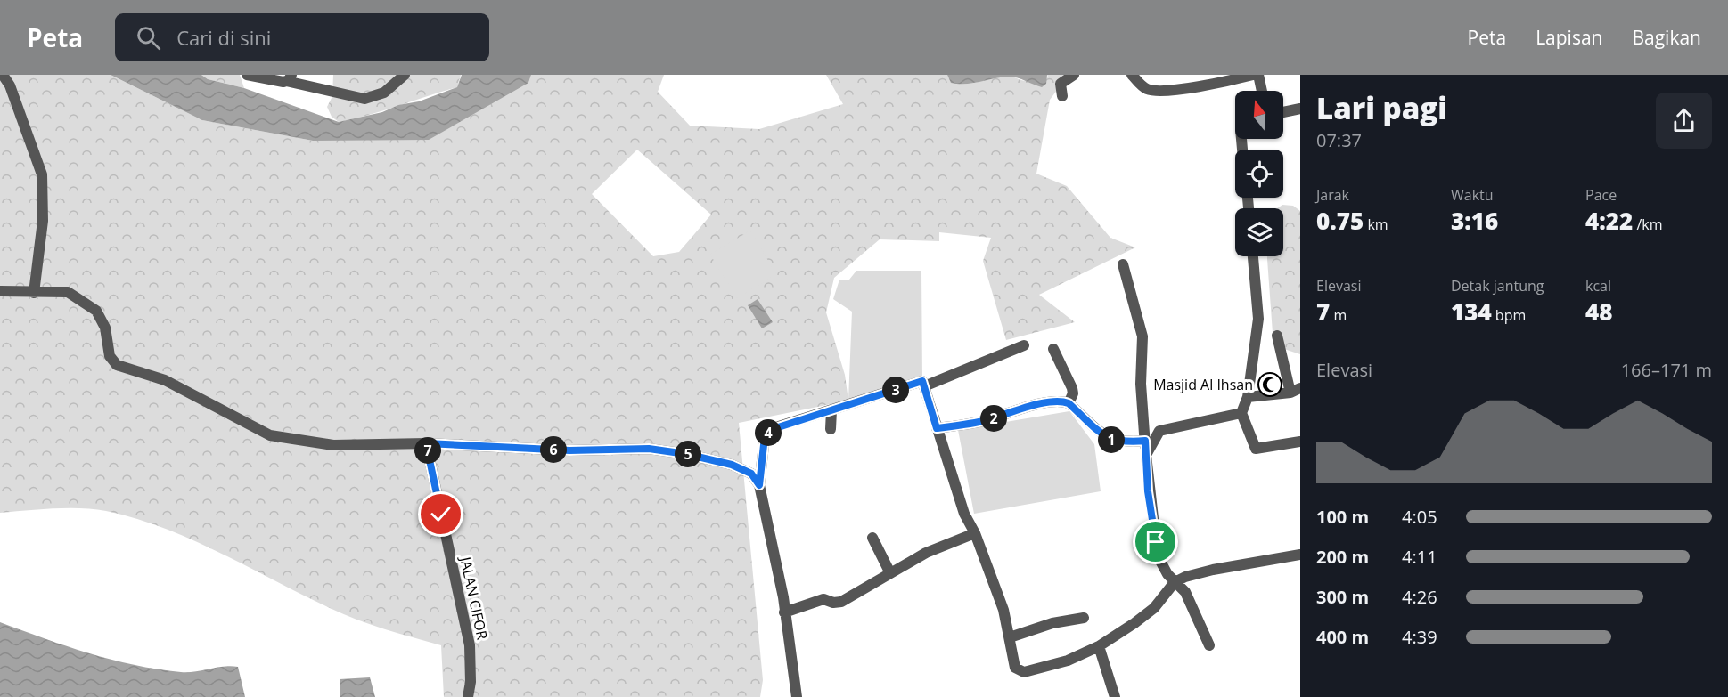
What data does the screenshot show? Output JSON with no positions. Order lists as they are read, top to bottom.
{
  "streets": {
    "street": ["JALAN CIFOR"]
  },
  "places": {
    "mosque": ["Masjid Al Ihsan"]
  },
  "north": "top",
  "page": {
    "header": "Peta",
    "search": "Cari di sini",
    "nav": ["Peta", "Lapisan", "Bagikan"],
    "heading": ["Lari pagi", "07:37"],
    "stats": [
      ["Jarak", "0.75 km"],
      ["Waktu", "3:16"],
      ["Pace", "4:22 /km"],
      ["Elevasi", "7 m"],
      ["Detak jantung", "134 bpm"],
      ["kcal", "48"]
    ],
    "chart": ["Elevasi", "166–171 m"],
    "pins": [
      "3",
      "2",
      "4",
      "1",
      "6",
      "7",
      "5"
    ],
    "list": [
      {
        "name": "100 m",
        "note": "4:05"
      },
      {
        "name": "200 m",
        "note": "4:11"
      },
      {
        "name": "300 m",
        "note": "4:26"
      },
      {
        "name": "400 m",
        "note": "4:39"
      }
    ]
  }
}
